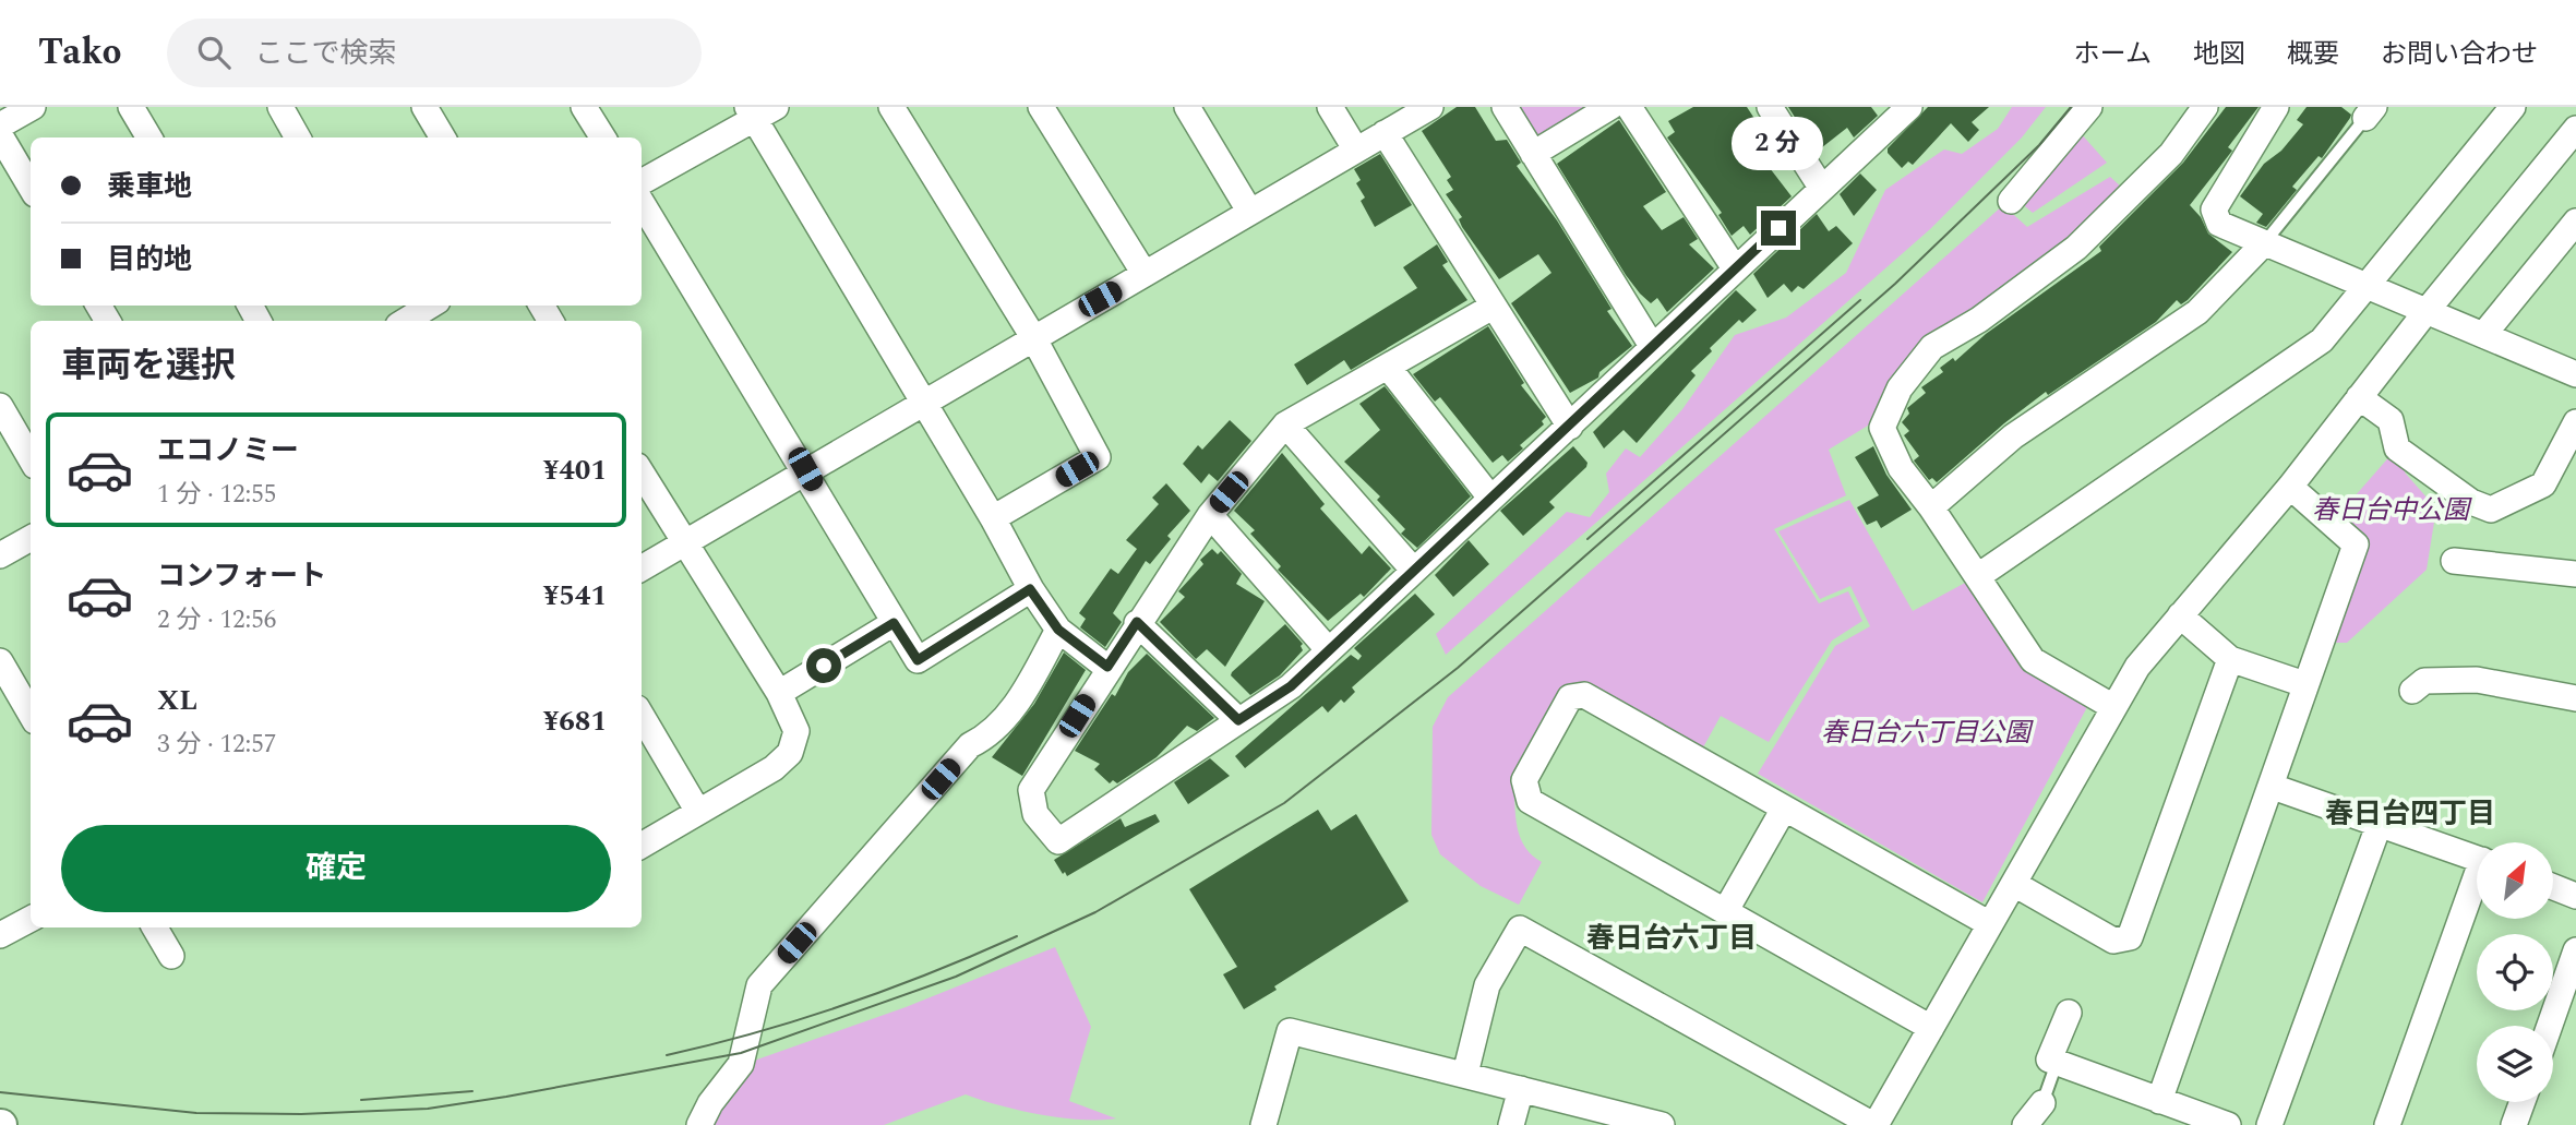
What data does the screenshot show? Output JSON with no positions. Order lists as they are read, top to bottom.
{
  "districts": ["春日台四丁目", "春日台六丁目"],
  "parks": ["春日台中公園", "春日台六丁目公園"],
  "north": "top right",
  "page": {
    "header": "Tako",
    "search": "ここで検索",
    "nav": [
      "ホーム",
      "地図",
      "概要",
      "お問い合わせ"
    ],
    "bubble": "2 分",
    "banner": ["乗車地", "目的地"],
    "heading": "車両を選択",
    "list": [
      {
        "name": "エコノミー",
        "note": "1 分 · 12:55",
        "value": "¥401"
      },
      {
        "name": "コンフォート",
        "note": "2 分 · 12:56",
        "value": "¥541"
      },
      {
        "name": "XL",
        "note": "3 分 · 12:57",
        "value": "¥681"
      }
    ],
    "buttons": "確定"
  }
}
